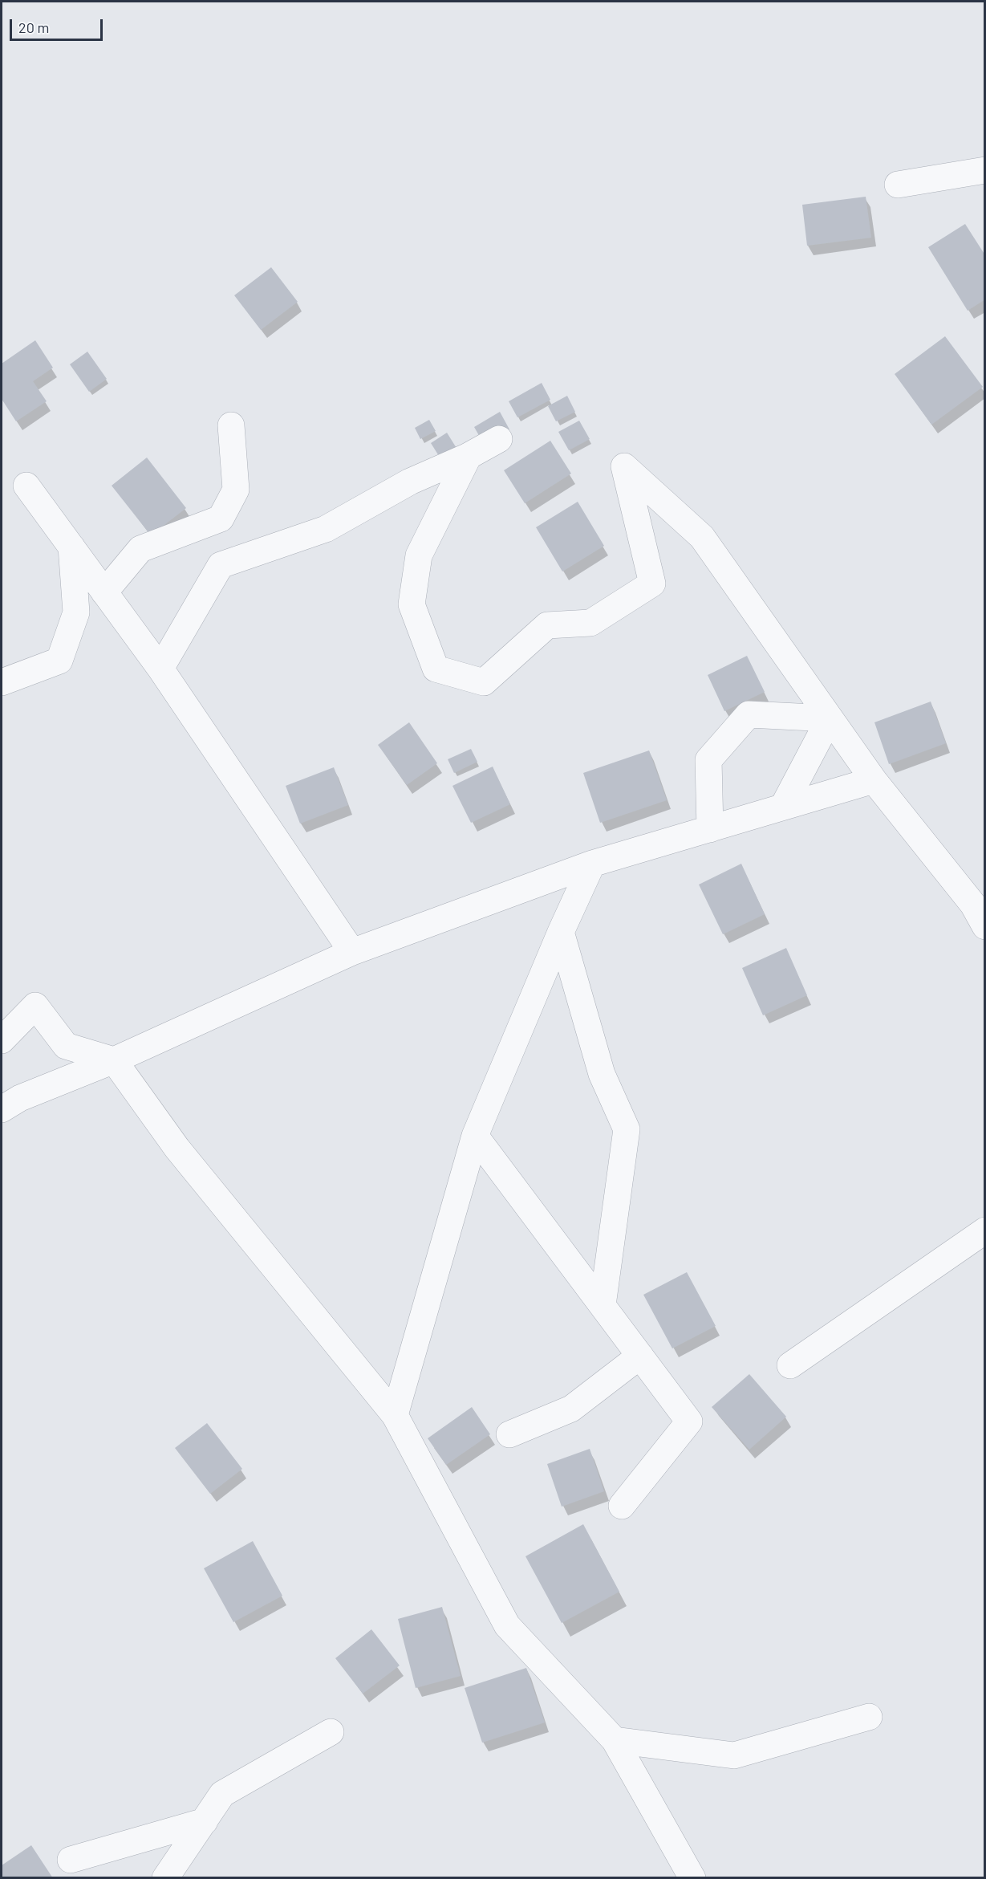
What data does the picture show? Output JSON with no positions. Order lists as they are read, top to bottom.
{
  "scale_bar": "20 m"
}
